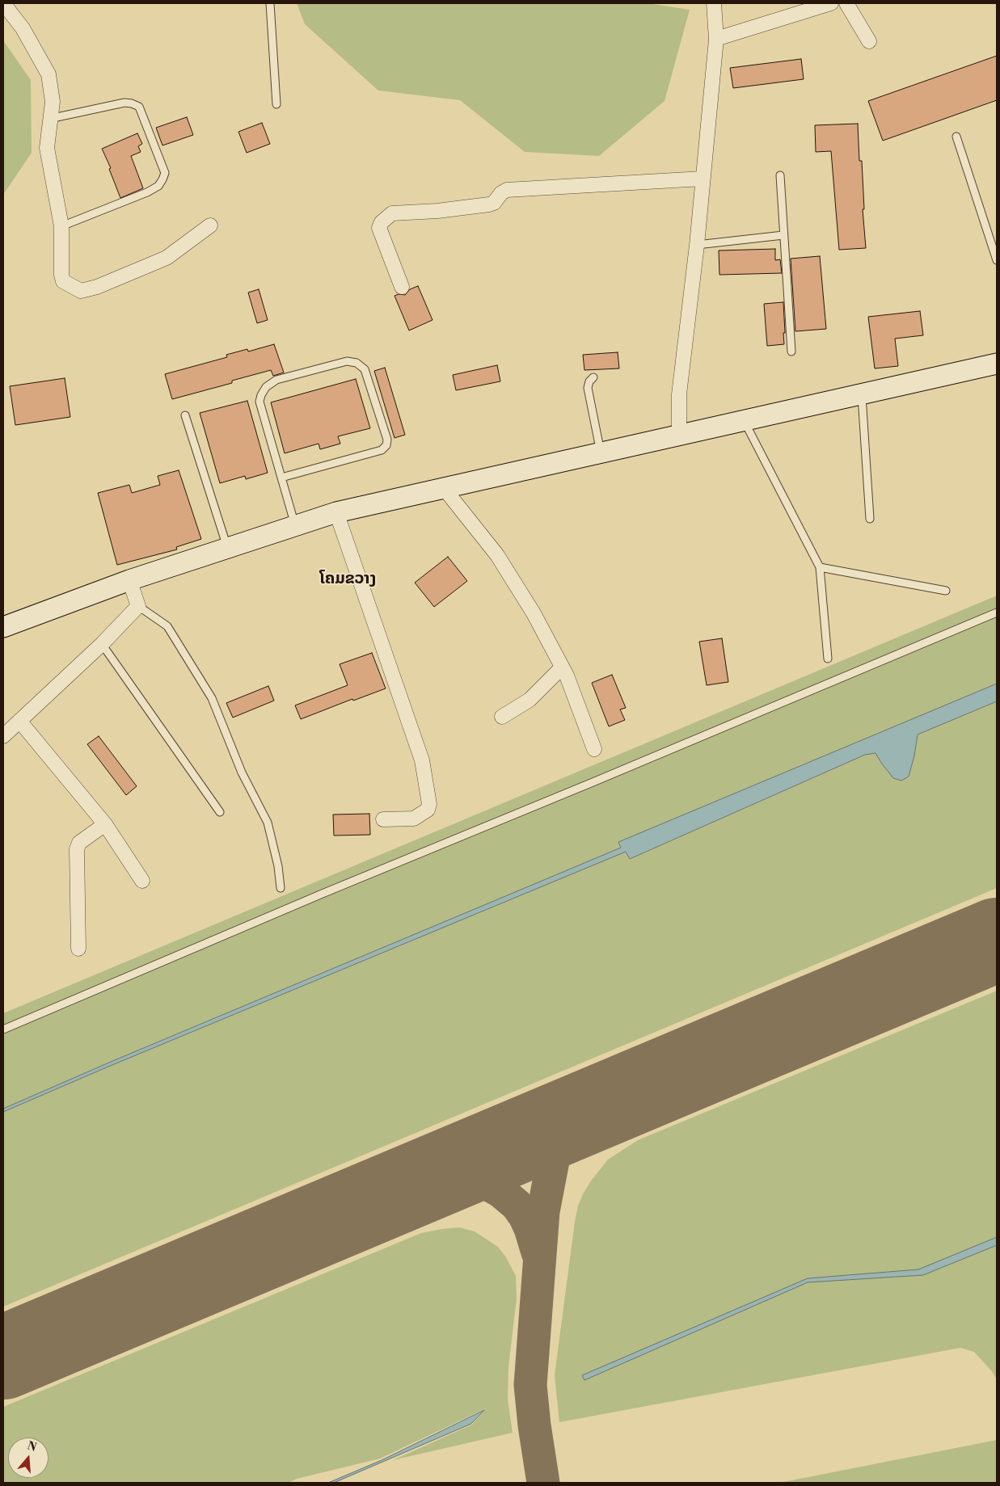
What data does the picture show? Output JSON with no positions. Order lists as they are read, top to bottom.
{
  "districts": ["ໂຄມຂວາງ"],
  "north": "top"
}
